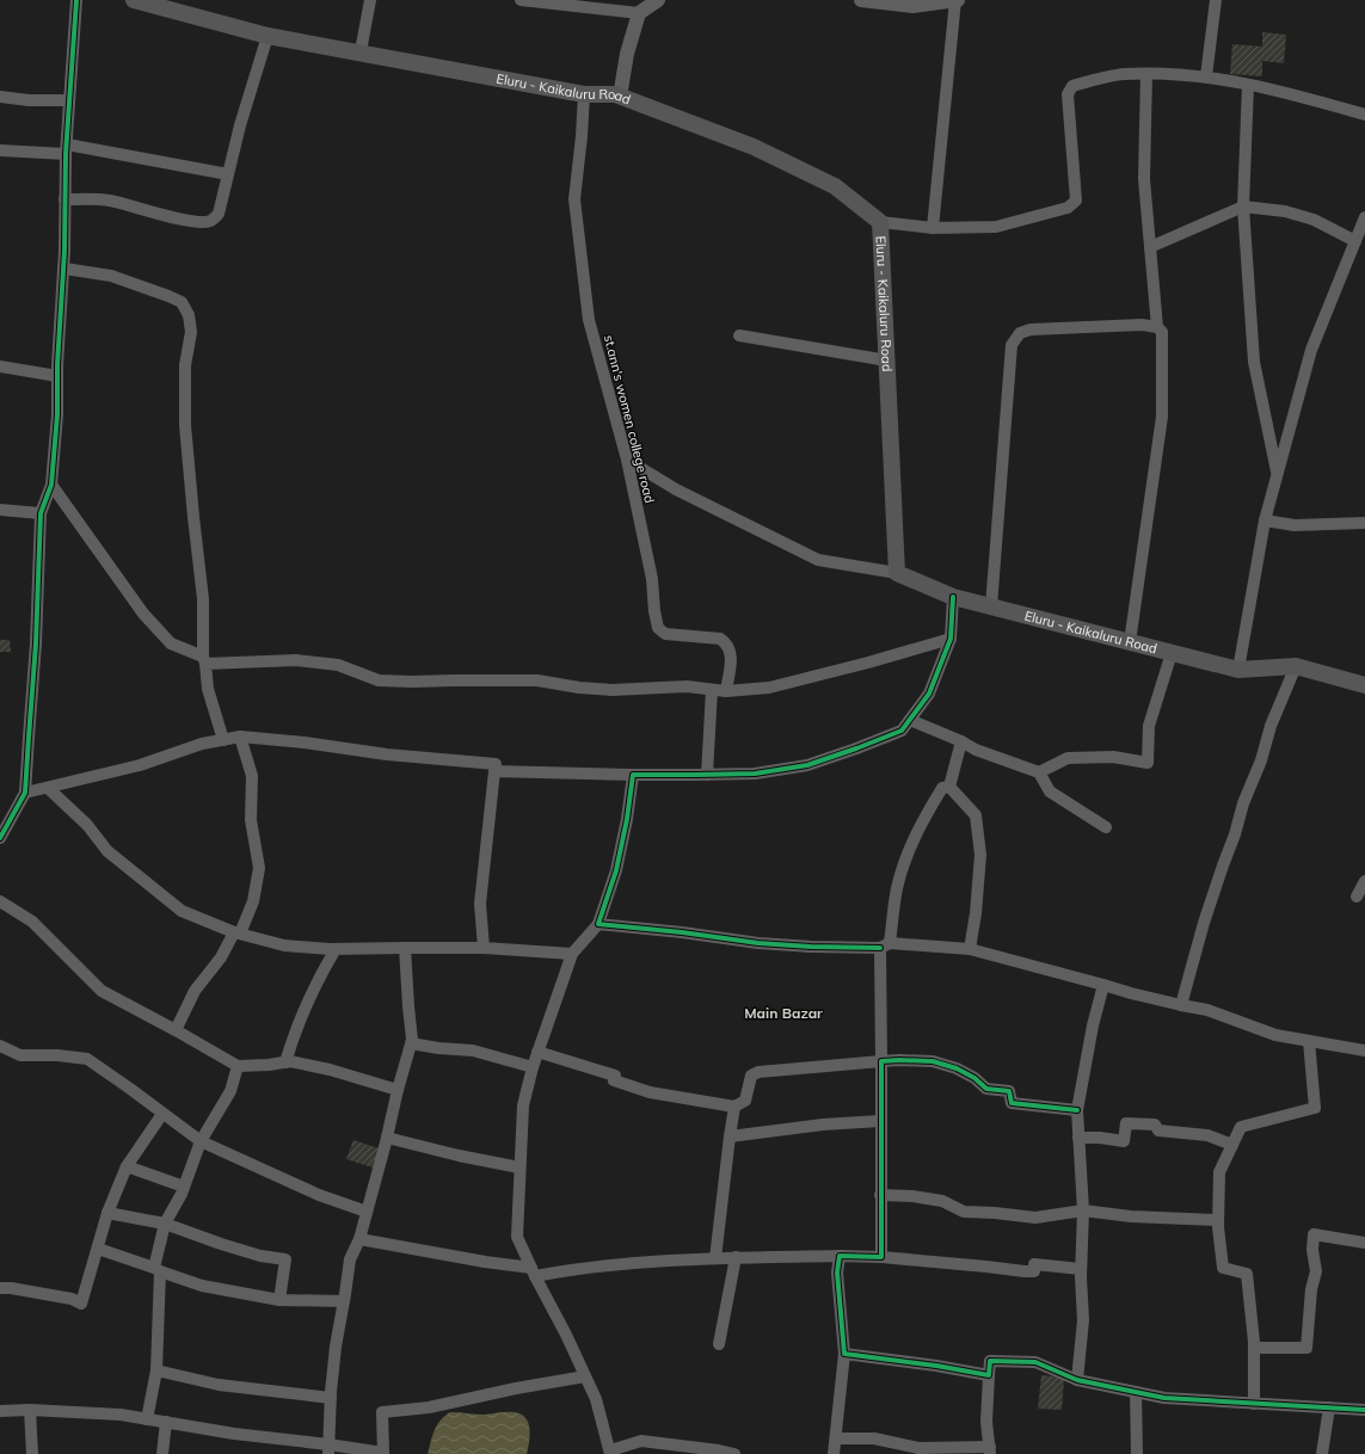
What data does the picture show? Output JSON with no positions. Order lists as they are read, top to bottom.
{
  "streets": {
    "main road": ["Eluru - Kaikaluru Road"],
    "street": ["st.ann's women college road"]
  },
  "crossings": [
    ["Eluru - Kaikaluru Road", "st.ann's women college road"]
  ],
  "districts": ["Main Bazar"]
}
